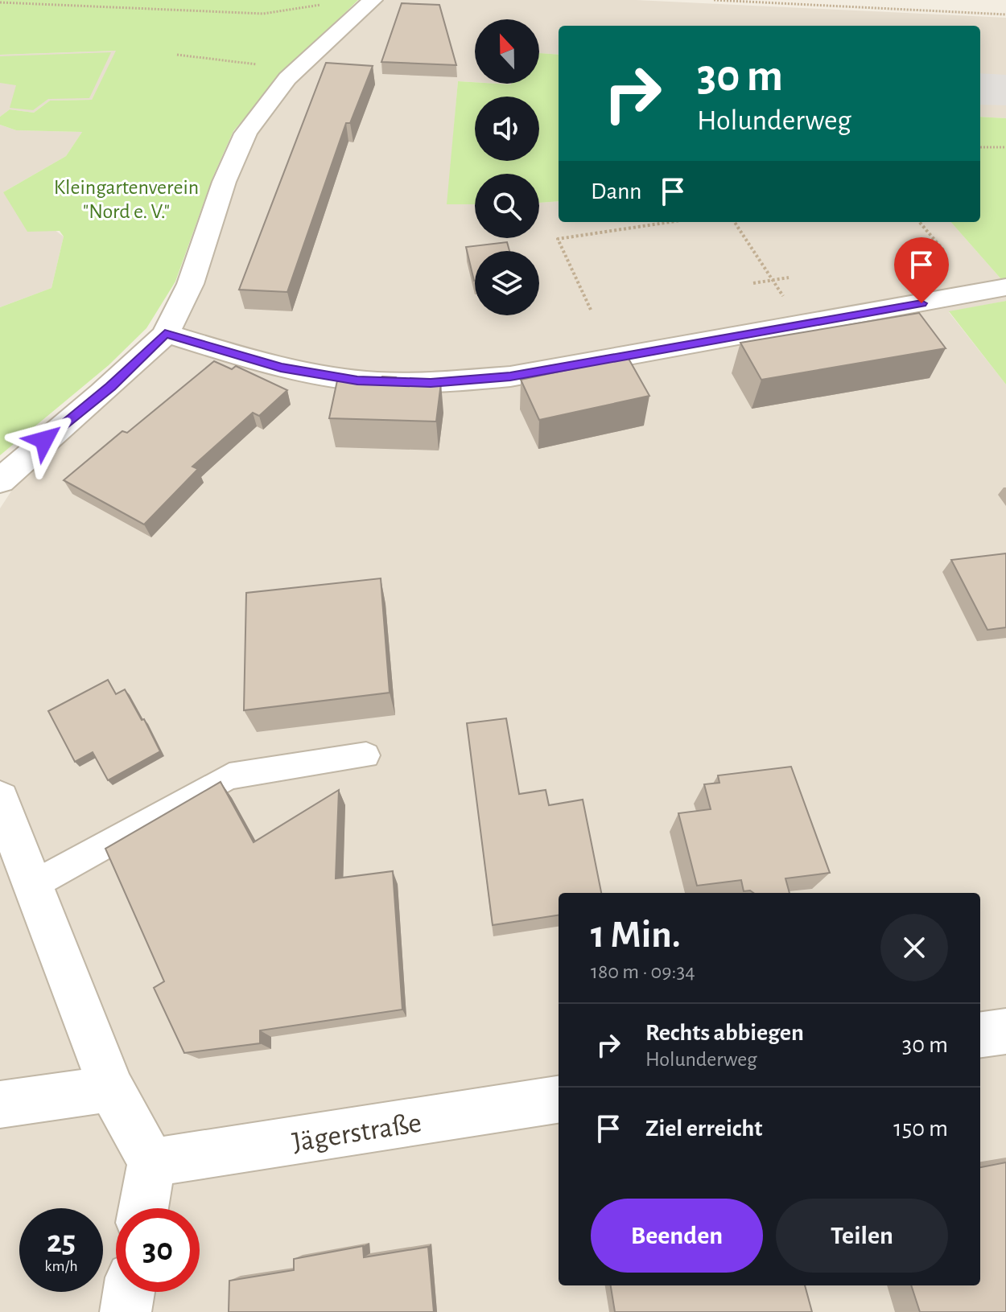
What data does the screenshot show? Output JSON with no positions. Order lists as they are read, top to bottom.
{
  "streets": {
    "street": ["Jägerstraße"]
  },
  "parks": ["Kleingartenverein \"Nord e. V.\""],
  "north": "top",
  "page": {
    "turn": ["30 m", "Holunderweg"],
    "then": "Dann",
    "heading": ["1 Min.", "180 m · 09:34"],
    "list": [
      {
        "name": "Rechts abbiegen",
        "note": "Holunderweg",
        "value": "30 m"
      },
      {
        "name": "Ziel erreicht",
        "value": "150 m"
      }
    ],
    "buttons": ["Beenden", "Teilen"],
    "speed": "25 km/h",
    "limit": "30"
  }
}
